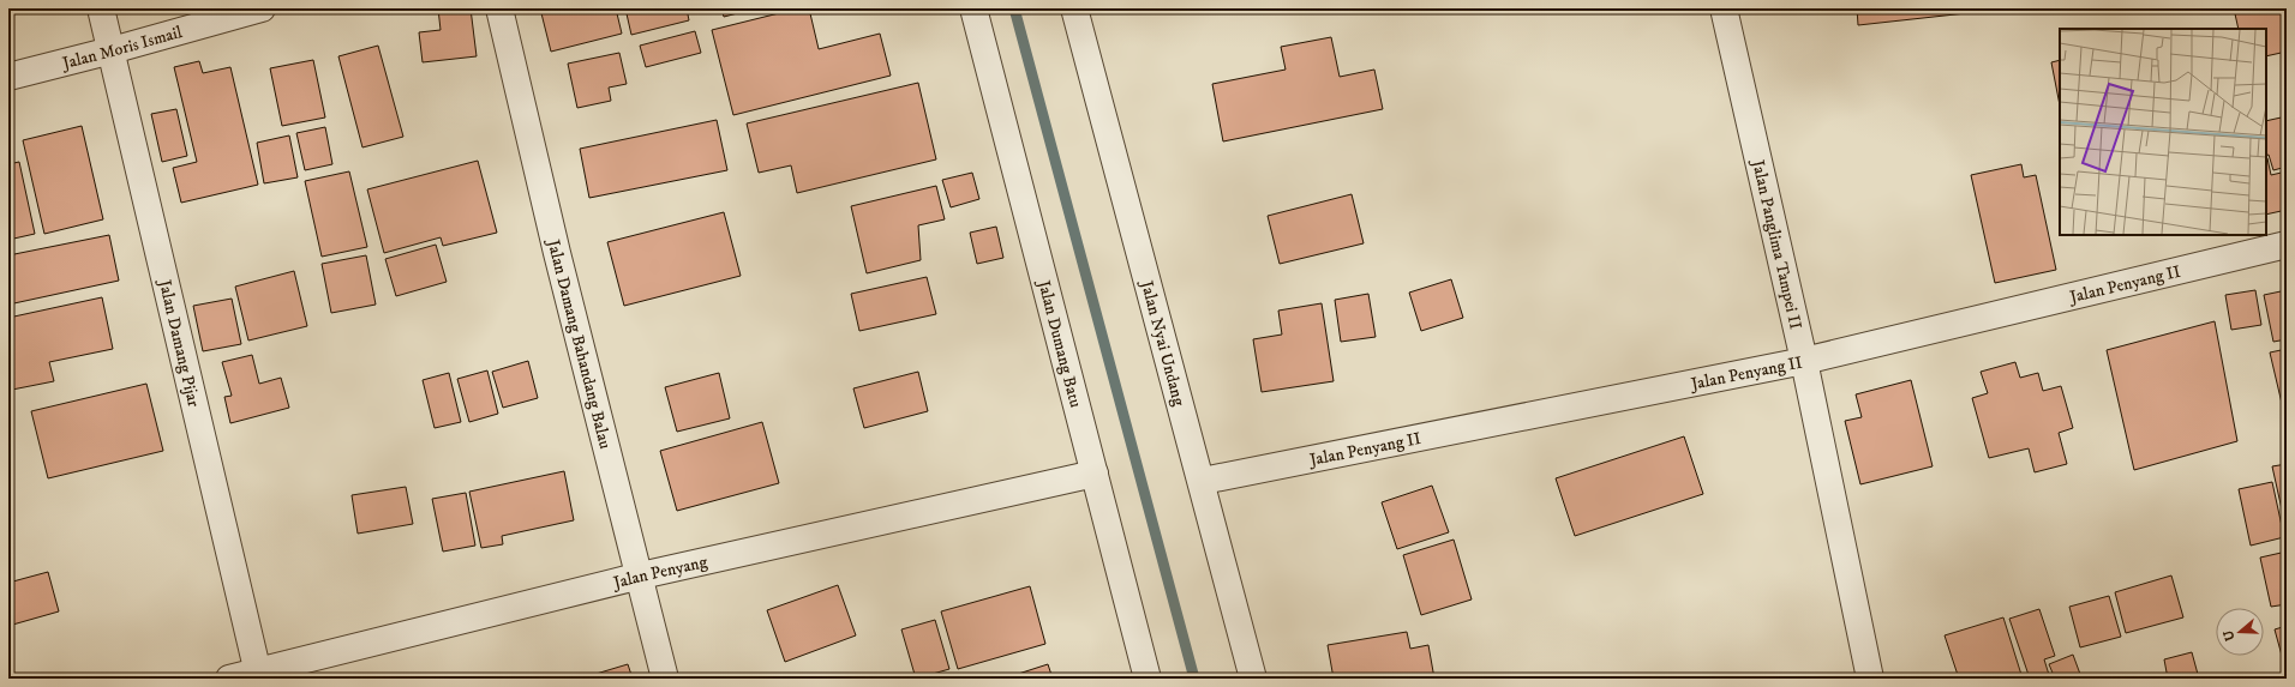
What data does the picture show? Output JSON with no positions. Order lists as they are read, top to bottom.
{
  "streets": {
    "street": [
      "Jalan Moris Ismail",
      "Jalan Panglima Tampei II",
      "Jalan Penyang II",
      "Jalan Nyai Undang",
      "Jalan Damang Pijar",
      "Jalan Damang Bahandang Balau",
      "Jalan Dumang Batu",
      "Jalan Penyang"
    ]
  },
  "crossings": [
    ["Jalan Moris Ismail", "Jalan Damang Pijar"],
    ["Jalan Panglima Tampei II", "Jalan Penyang II"],
    ["Jalan Penyang II", "Jalan Nyai Undang"],
    ["Jalan Damang Pijar", "Jalan Penyang"],
    ["Jalan Damang Bahandang Balau", "Jalan Penyang"],
    ["Jalan Dumang Batu", "Jalan Penyang"]
  ],
  "north": "left"
}
